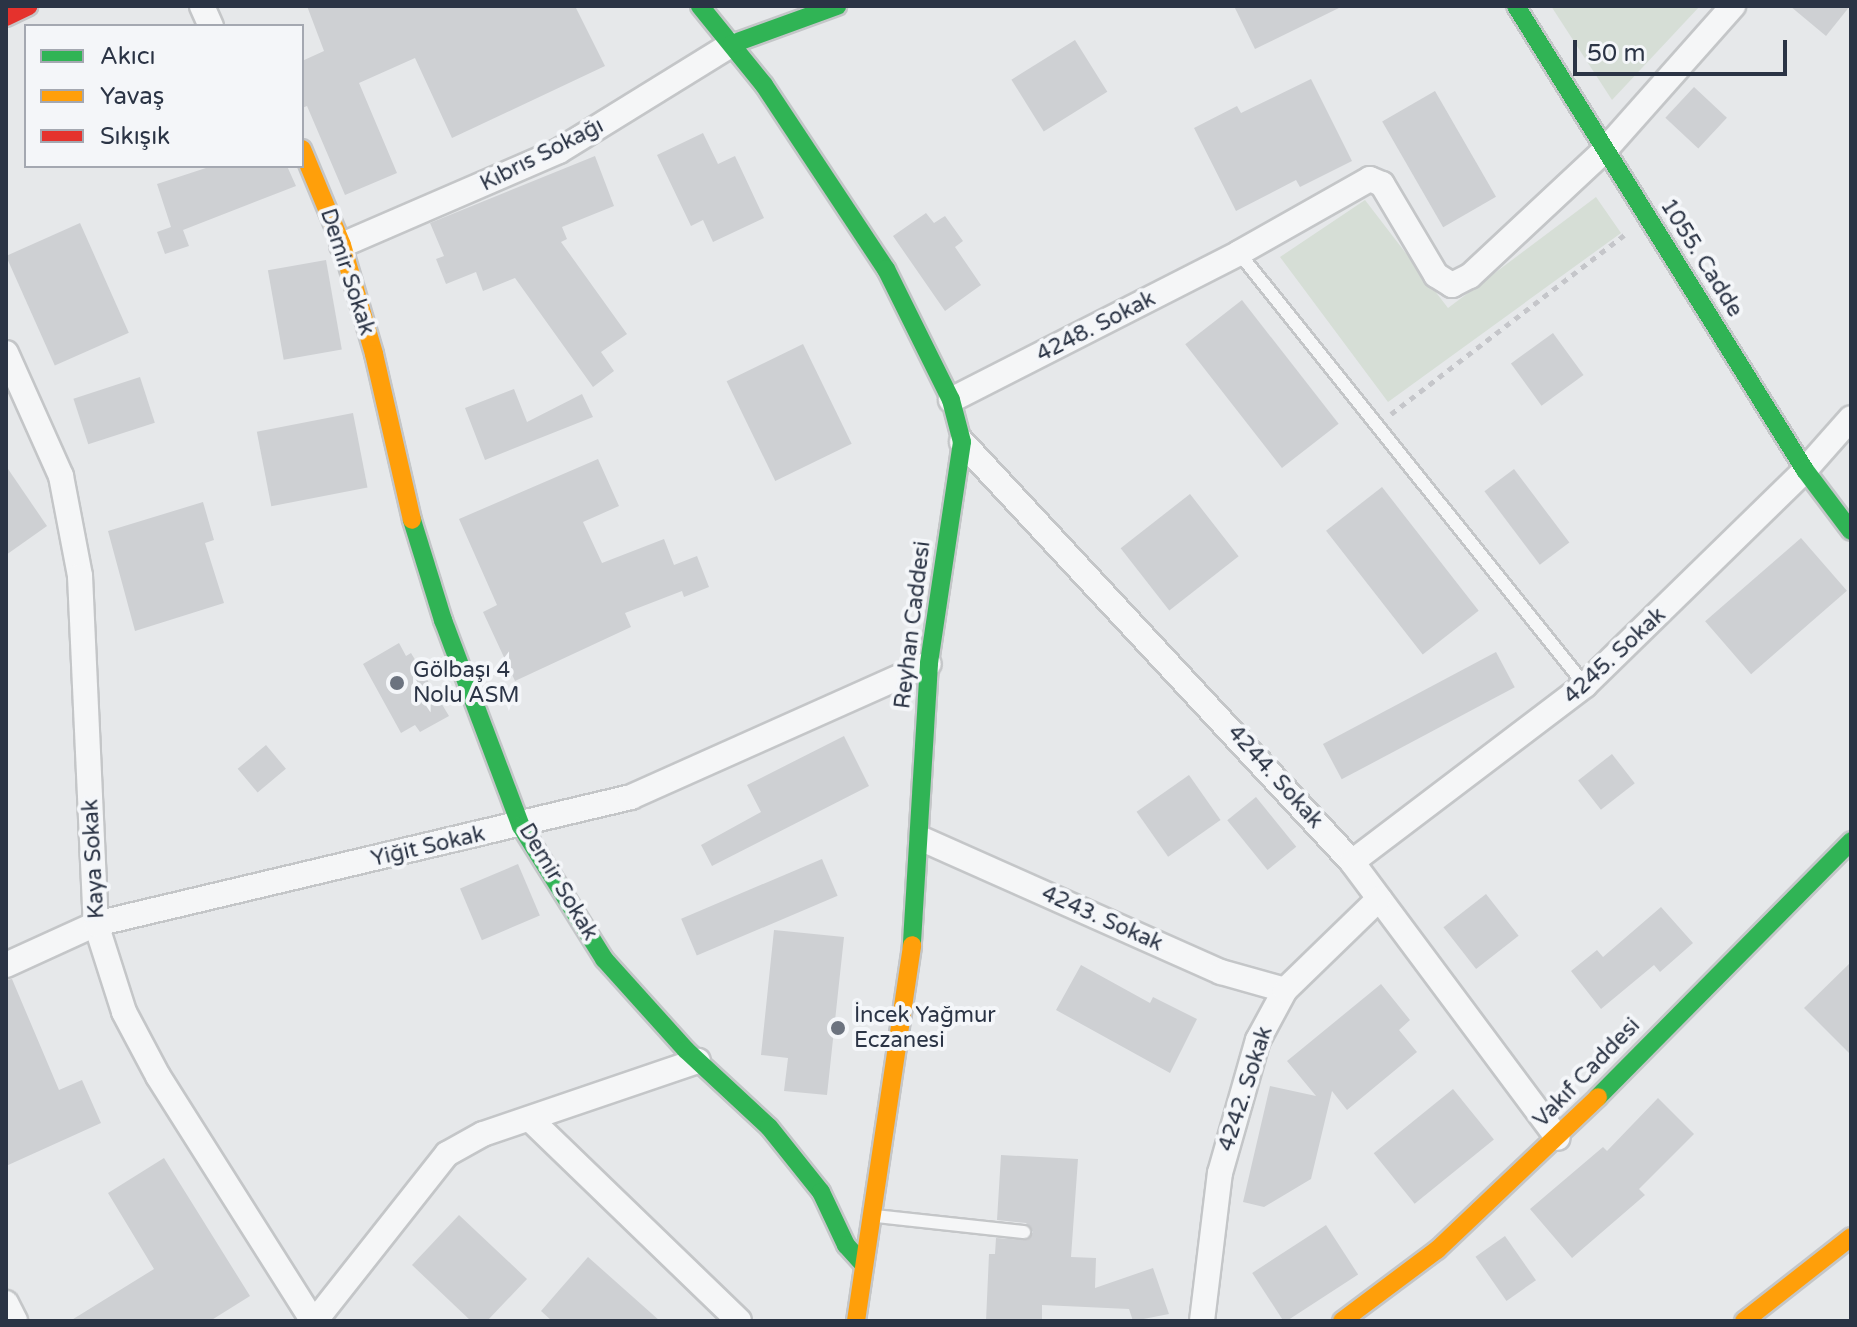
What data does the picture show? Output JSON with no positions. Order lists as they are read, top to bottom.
{
  "streets": {
    "street": [
      "Kıbrıs Sokağı",
      "1055. Cadde",
      "Demir Sokak",
      "4248. Sokak",
      "Reyhan Caddesi",
      "4245. Sokak",
      "4244. Sokak",
      "Yiğit Sokak",
      "Kaya Sokak",
      "4243. Sokak",
      "Vakıf Caddesi",
      "4242. Sokak"
    ]
  },
  "crossings": [
    ["Kıbrıs Sokağı", "Demir Sokak"],
    ["Kıbrıs Sokağı", "Reyhan Caddesi"],
    ["1055. Cadde", "4248. Sokak"],
    ["1055. Cadde", "4245. Sokak"],
    ["Demir Sokak", "Reyhan Caddesi"],
    ["Demir Sokak", "Yiğit Sokak"],
    ["4248. Sokak", "Reyhan Caddesi"],
    ["Reyhan Caddesi", "4244. Sokak"],
    ["Reyhan Caddesi", "Yiğit Sokak"],
    ["Reyhan Caddesi", "4243. Sokak"],
    ["4245. Sokak", "4244. Sokak"],
    ["4244. Sokak", "Vakıf Caddesi"],
    ["4244. Sokak", "4242. Sokak"],
    ["Yiğit Sokak", "Kaya Sokak"],
    ["4243. Sokak", "4242. Sokak"]
  ],
  "places": ["Gölbaşı 4 Nolu ASM", "İncek Yağmur Eczanesi"],
  "legend": ["Akıcı", "Yavaş", "Sıkışık"],
  "scale_bar": "50 m"
}
